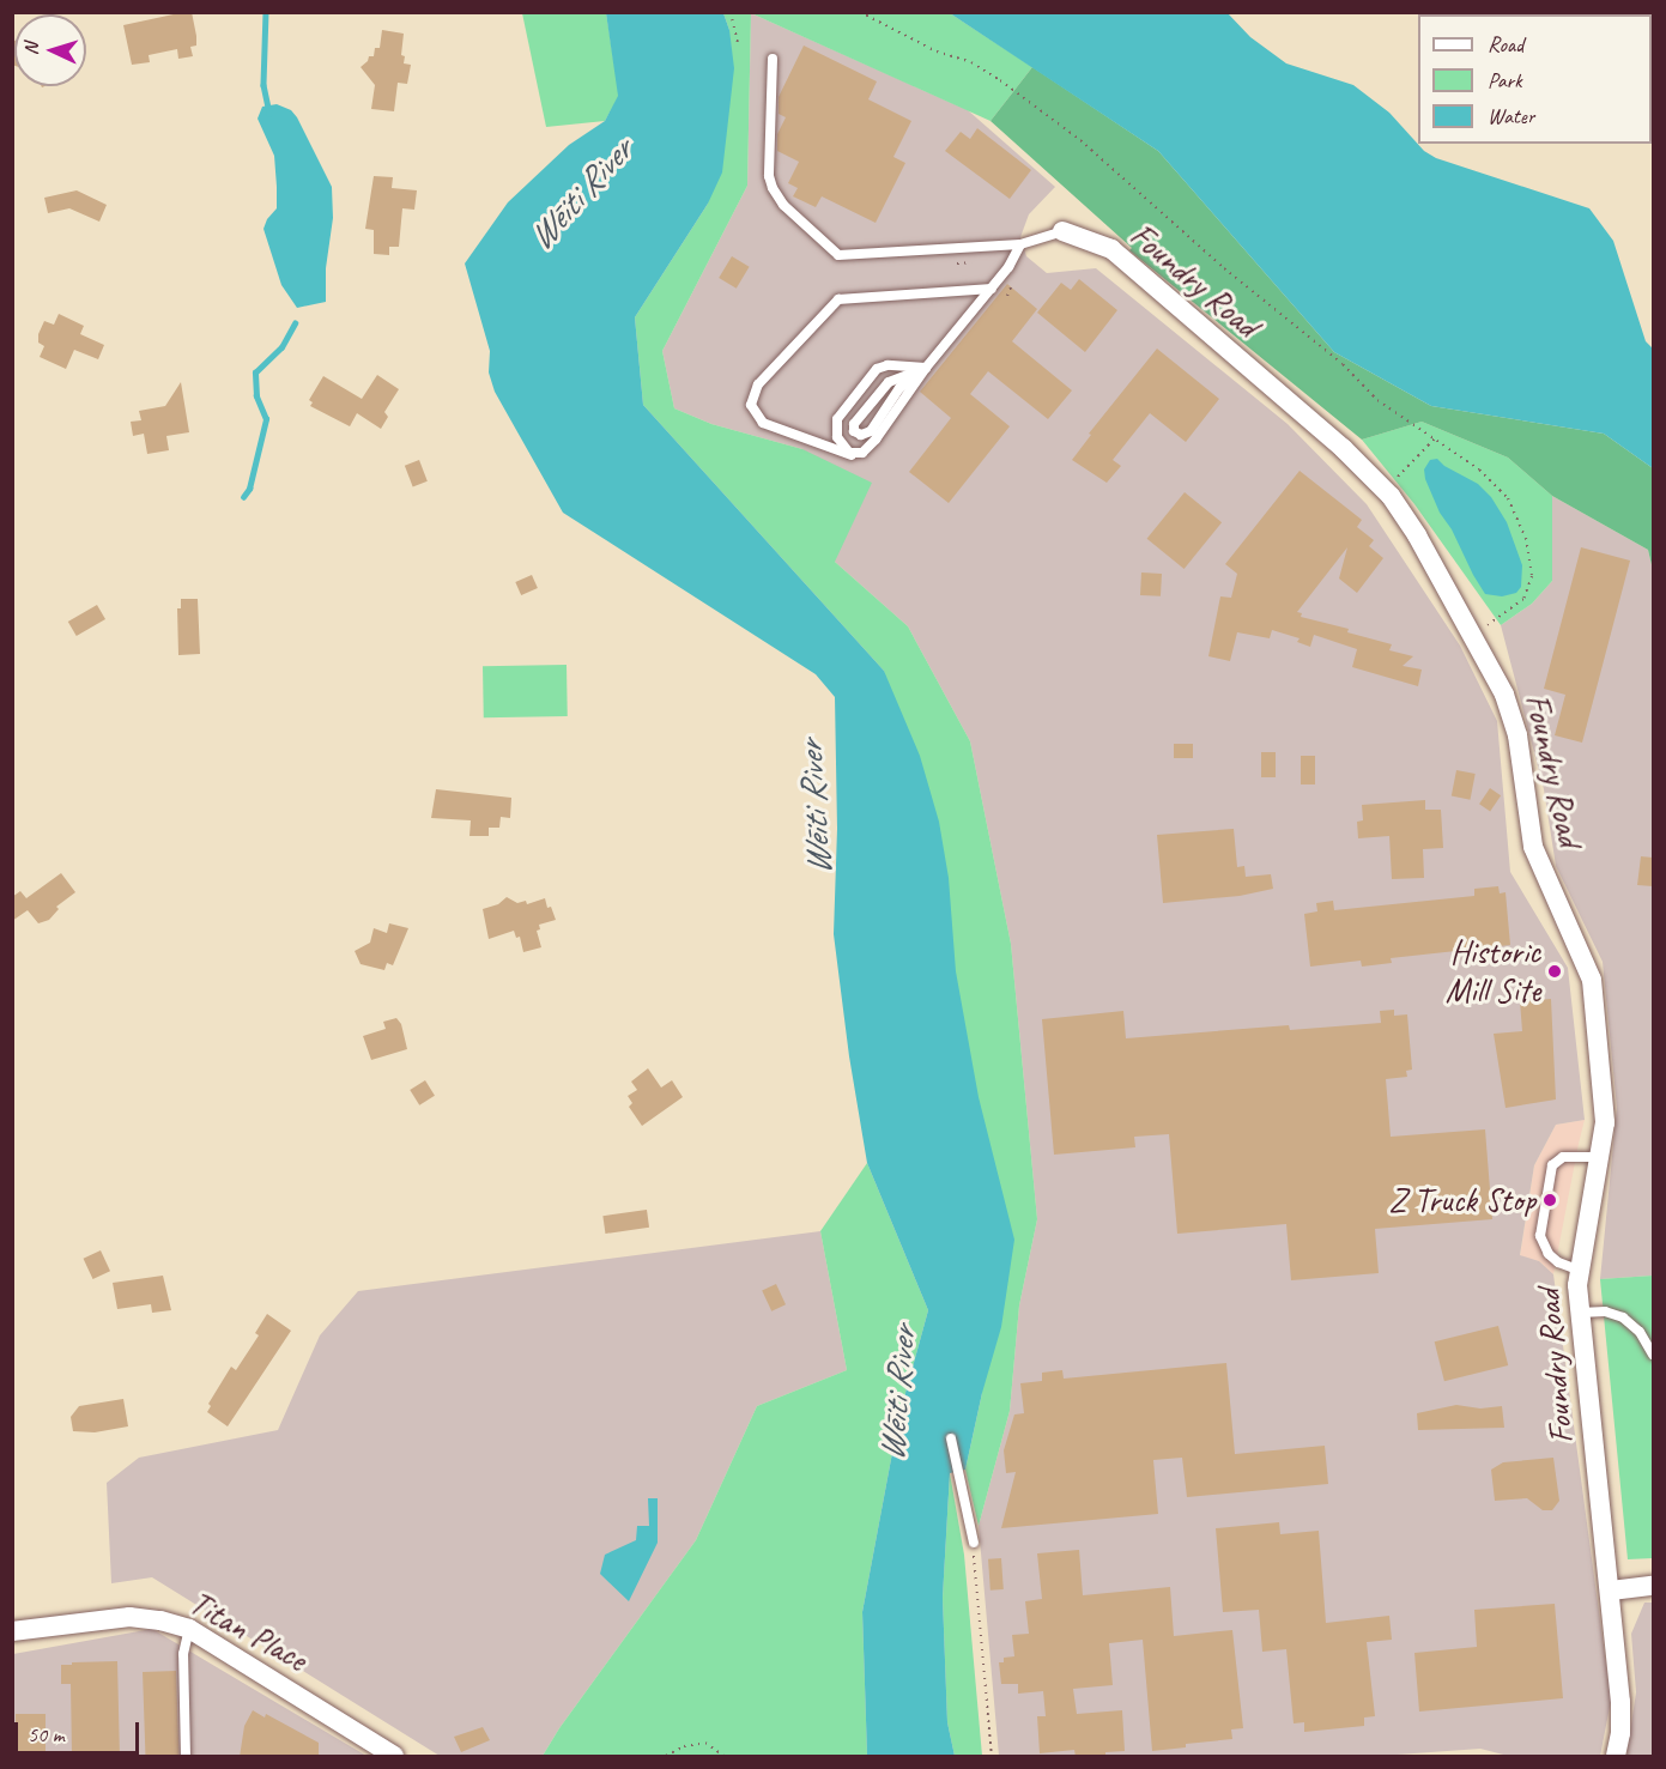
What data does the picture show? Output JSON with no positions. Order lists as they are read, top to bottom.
{
  "streets": {
    "street": ["Foundry Road", "Titan Place"]
  },
  "water": ["Wēiti River"],
  "places": ["Historic Mill Site", "Z Truck Stop"],
  "legend": ["Road", "Park", "Water"],
  "scale_bar": "50 m",
  "north": "left"
}
